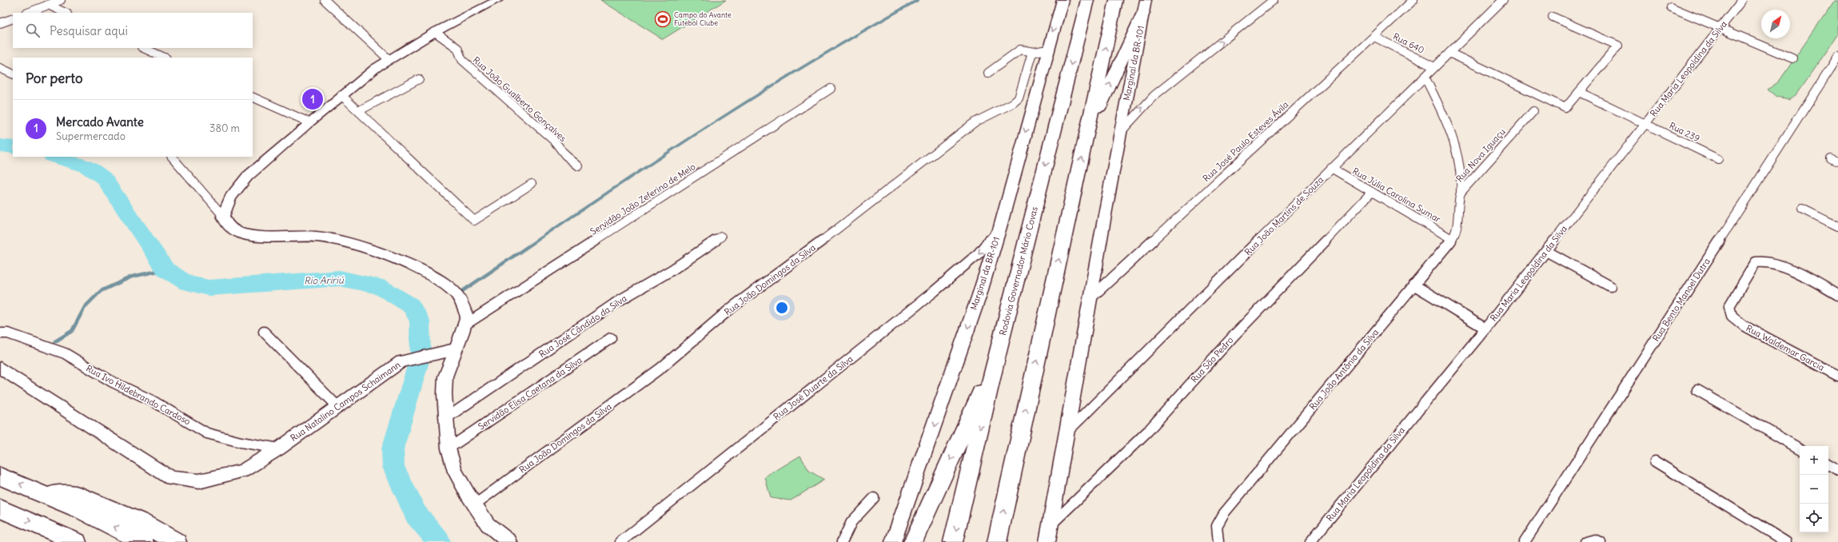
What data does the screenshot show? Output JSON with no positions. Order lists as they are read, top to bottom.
{
  "streets": {
    "highway": ["Rodovia Governador Mário Covas"],
    "main road": ["Marginal da BR-101"],
    "street": [
      "Rua 640",
      "Rua Maria Leopoldina da Silva",
      "Rua João Gualberto Gonçalves",
      "Rua 239",
      "Rua José Paulo Esteves Ávila",
      "Rua Nova Iguaçu",
      "Rua Júlia Carolina Sumar",
      "Servidão João Zeferino de Melo",
      "Rua João Martins de Souza",
      "Rua João Domingos da Silva",
      "Rua Bento Manoel Dutra",
      "Rua José Cândido da Silva",
      "Rua Waldemar Garcia",
      "Rua São Pedro",
      "Rua João Antônio da Silva",
      "Rua José Duarte da Silva",
      "Servidão Elisa Caetana da Silva",
      "Rua Ivo Hildebrando Cardoso",
      "Rua Natalino Campos Schaimann"
    ]
  },
  "crossings": [
    ["Rua 640", "Rua José Paulo Esteves Ávila"],
    ["Rua 640", "Rua João Martins de Souza"],
    ["Marginal da BR-101", "Rua José Paulo Esteves Ávila"],
    ["Marginal da BR-101", "Rua João Martins de Souza"],
    ["Marginal da BR-101", "Rua João Domingos da Silva"],
    ["Marginal da BR-101", "Rua São Pedro"],
    ["Marginal da BR-101", "Rua José Duarte da Silva"],
    ["Rua Maria Leopoldina da Silva", "Rua 239"],
    ["Rua Nova Iguaçu", "Rua João Martins de Souza"],
    ["Rua Nova Iguaçu", "Rua João Antônio da Silva"],
    ["Rua Júlia Carolina Sumar", "Rua João Martins de Souza"],
    ["Rua Júlia Carolina Sumar", "Rua São Pedro"],
    ["Rua Júlia Carolina Sumar", "Rua João Antônio da Silva"],
    ["Rua Ivo Hildebrando Cardoso", "Rua Natalino Campos Schaimann"]
  ],
  "one_way": ["Rua José Duarte da Silva"],
  "water": ["Rio Aririú"],
  "places": {
    "sports": ["Campo do Avante Futebol Clube"]
  },
  "north": "top right",
  "page": {
    "search": "Pesquisar aqui",
    "heading": "Por perto",
    "pins": "1",
    "list": [
      {
        "mark": "1",
        "name": "Mercado Avante",
        "note": "Supermercado",
        "value": "380 m"
      }
    ],
    "map_buttons": ["+", "−"]
  }
}
